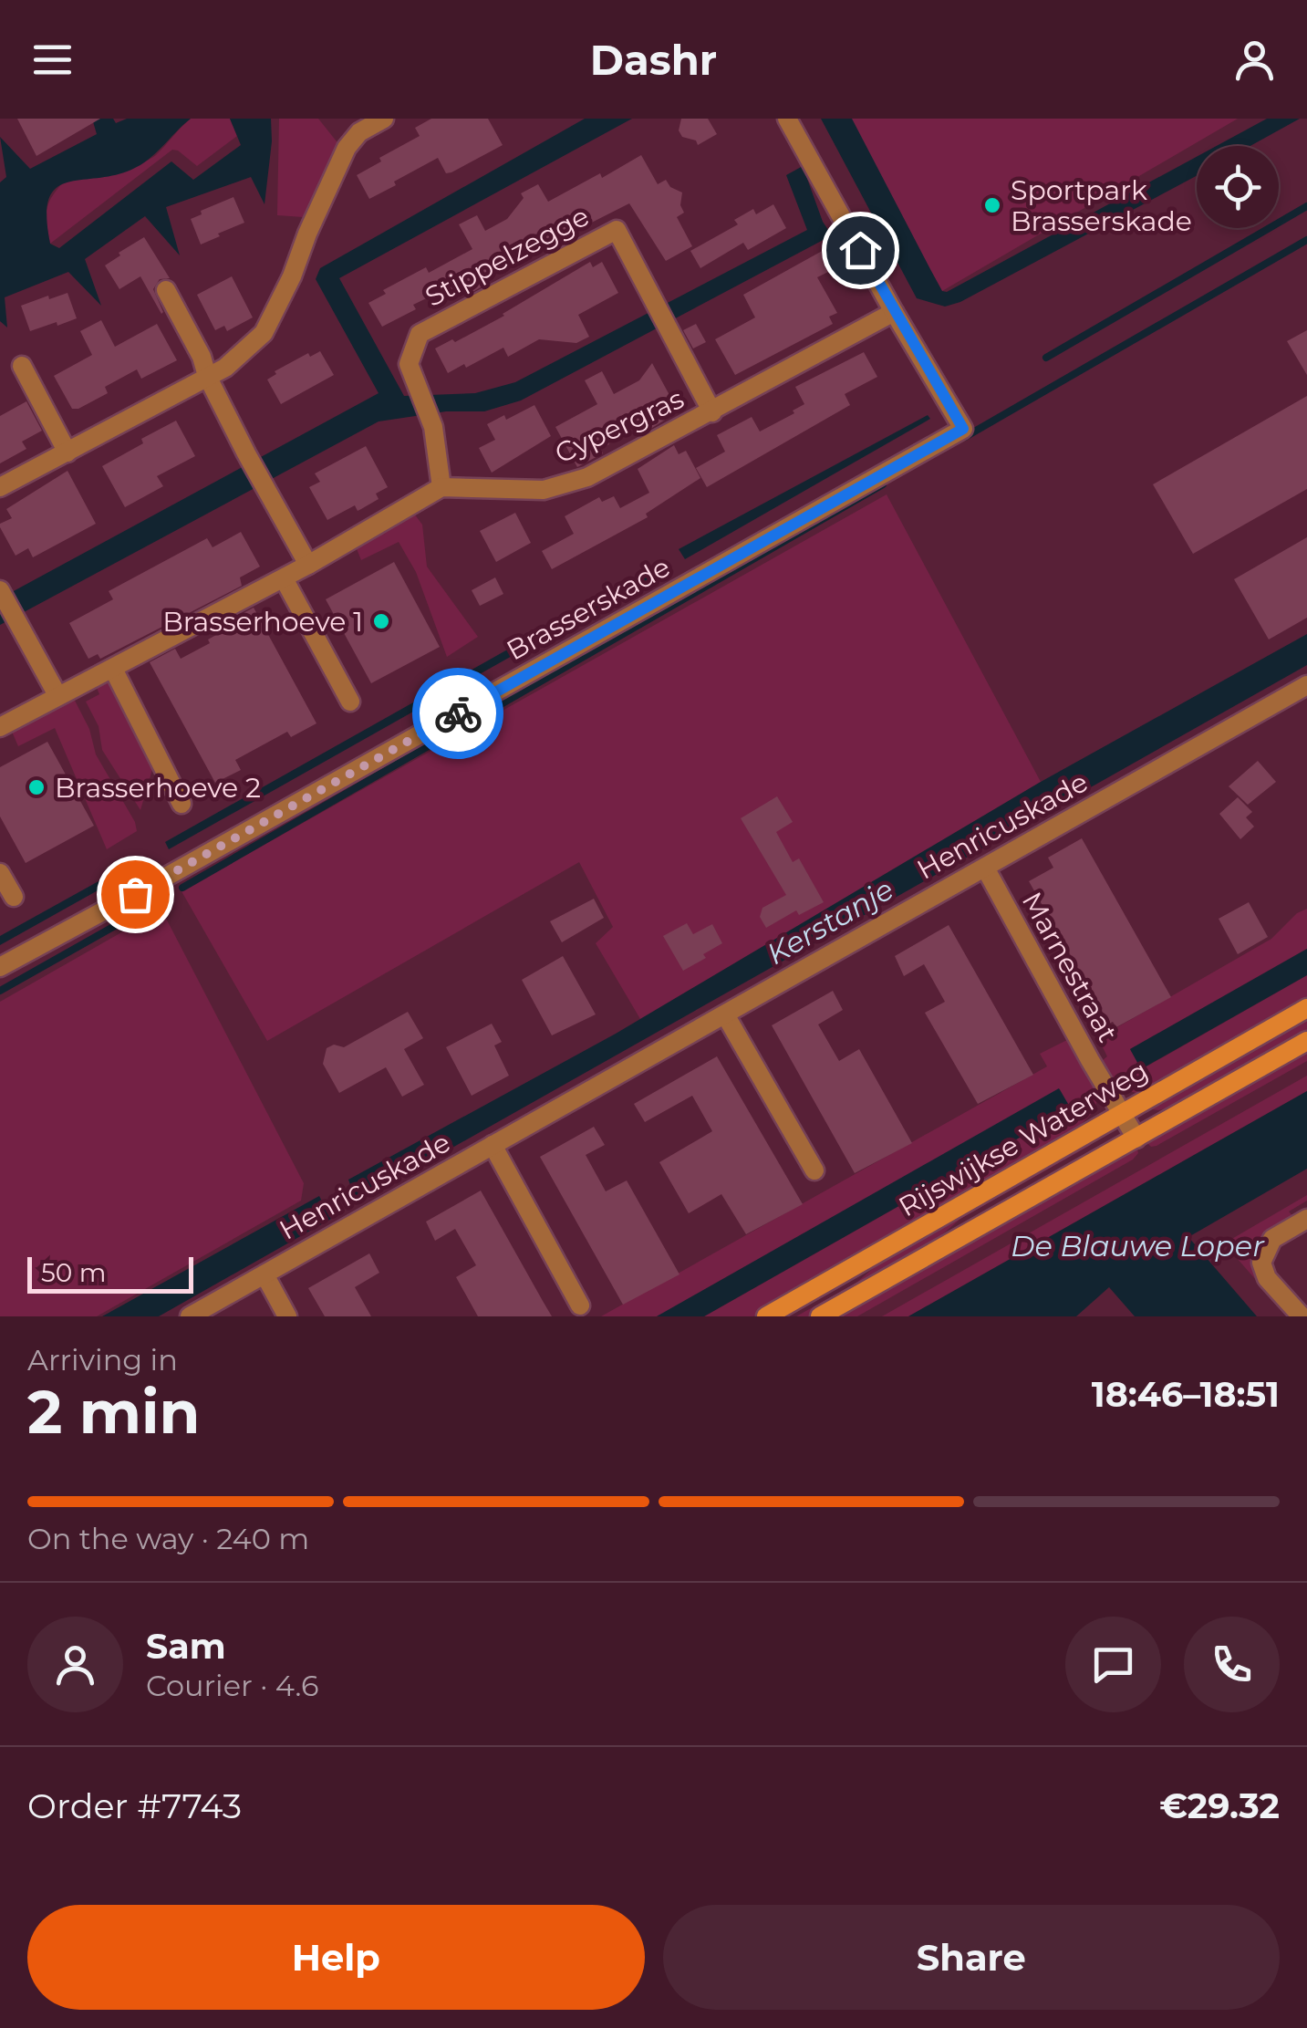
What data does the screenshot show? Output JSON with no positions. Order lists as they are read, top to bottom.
{
  "streets": {
    "main road": ["Rijswijkse Waterweg"],
    "street": [
      "Stippelzegge",
      "Cypergras",
      "Brasserskade",
      "Henricuskade",
      "Marnestraat"
    ]
  },
  "crossings": [
    ["Stippelzegge", "Cypergras"],
    ["Cypergras", "Brasserskade"],
    ["Henricuskade", "Marnestraat"],
    ["Marnestraat", "Rijswijkse Waterweg"]
  ],
  "water": ["Kerstanje", "De Blauwe Loper"],
  "places": ["Sportpark Brasserskade", "Brasserhoeve 1", "Brasserhoeve 2"],
  "scale_bar": "50 m",
  "page": {
    "header": "Dashr",
    "scale": "50 m",
    "heading": ["2 min", "Arriving in", "18:46–18:51"],
    "panel": [
      "Sam",
      "Courier · 4.6",
      "Order #7743",
      "€29.32"
    ],
    "bar": "On the way · 240 m",
    "buttons": ["Help", "Share"]
  }
}
